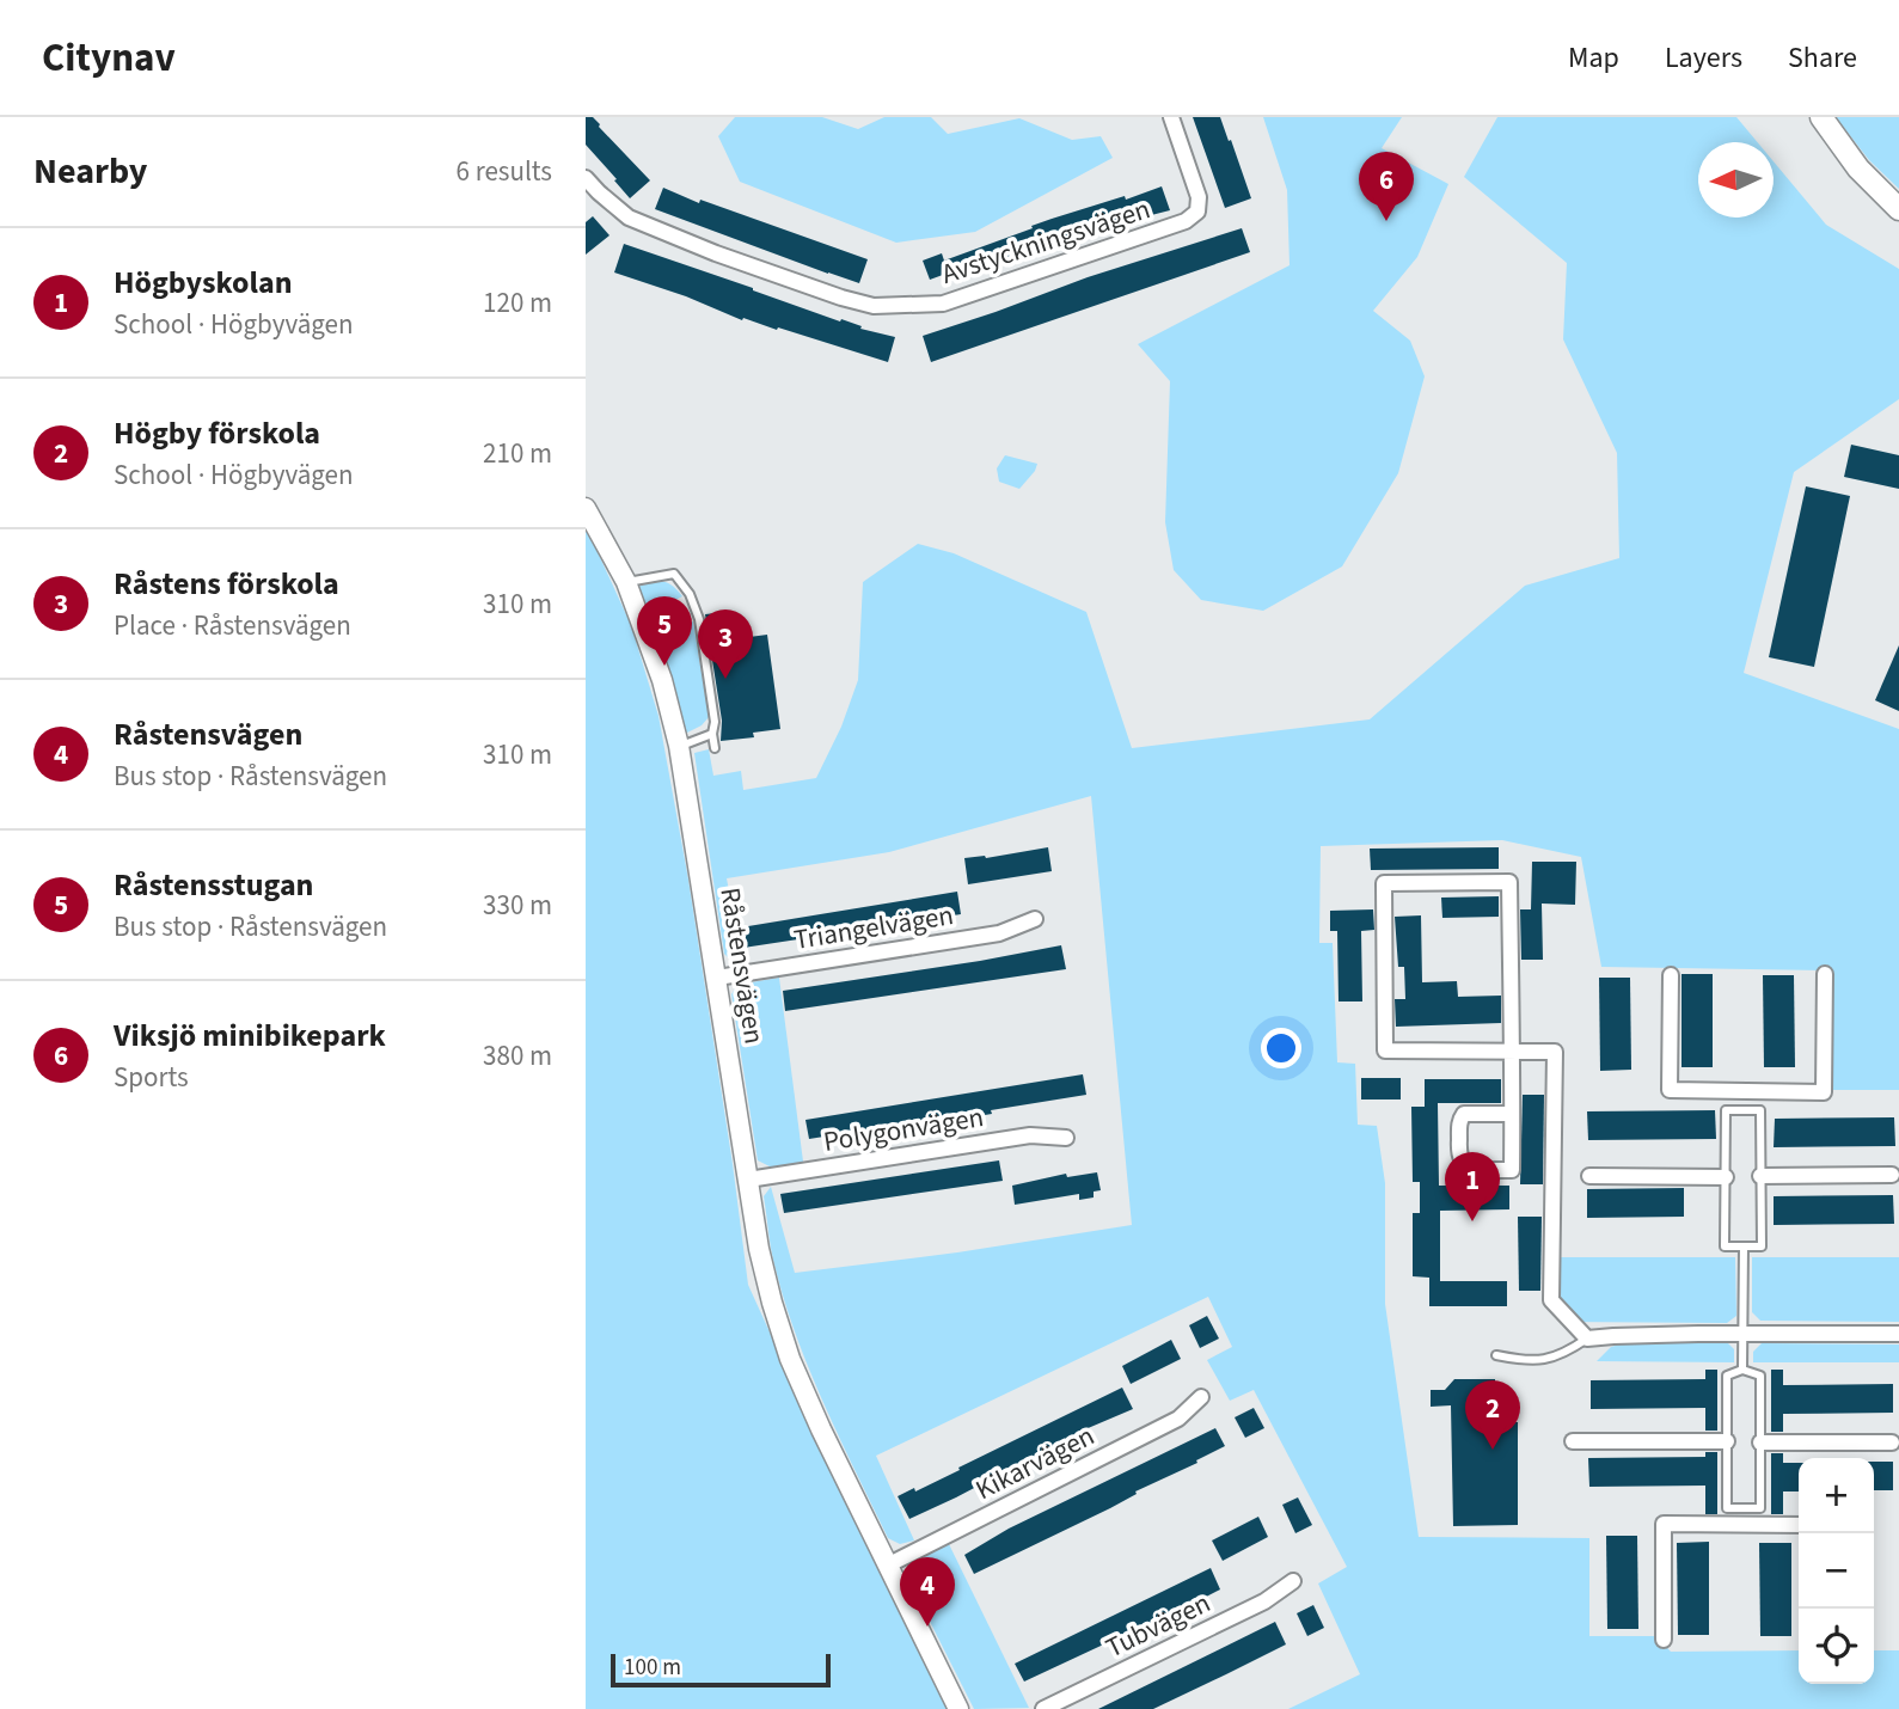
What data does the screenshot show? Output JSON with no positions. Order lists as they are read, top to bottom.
{
  "streets": {
    "street": [
      "Avstyckningsvägen",
      "Triangelvägen",
      "Råstensvägen",
      "Polygonvägen",
      "Kikarvägen",
      "Tubvägen"
    ]
  },
  "crossings": [
    ["Triangelvägen", "Råstensvägen"],
    ["Råstensvägen", "Polygonvägen"],
    ["Råstensvägen", "Kikarvägen"]
  ],
  "scale_bar": "100 m",
  "north": "left",
  "page": {
    "header": "Citynav",
    "nav": ["Map", "Layers", "Share"],
    "heading": ["Nearby", "6 results"],
    "pins": [
      "6",
      "5",
      "3",
      "1",
      "2",
      "4"
    ],
    "list": [
      {
        "mark": "1",
        "name": "Högbyskolan",
        "note": "School · Högbyvägen",
        "value": "120 m"
      },
      {
        "mark": "2",
        "name": "Högby förskola",
        "note": "School · Högbyvägen",
        "value": "210 m"
      },
      {
        "mark": "3",
        "name": "Råstens förskola",
        "note": "Place · Råstensvägen",
        "value": "310 m"
      },
      {
        "mark": "4",
        "name": "Råstensvägen",
        "note": "Bus stop · Råstensvägen",
        "value": "310 m"
      },
      {
        "mark": "5",
        "name": "Råstensstugan",
        "note": "Bus stop · Råstensvägen",
        "value": "330 m"
      },
      {
        "mark": "6",
        "name": "Viksjö minibikepark",
        "note": "Sports",
        "value": "380 m"
      }
    ],
    "map_buttons": ["+", "−"],
    "scale": "100 m"
  }
}
